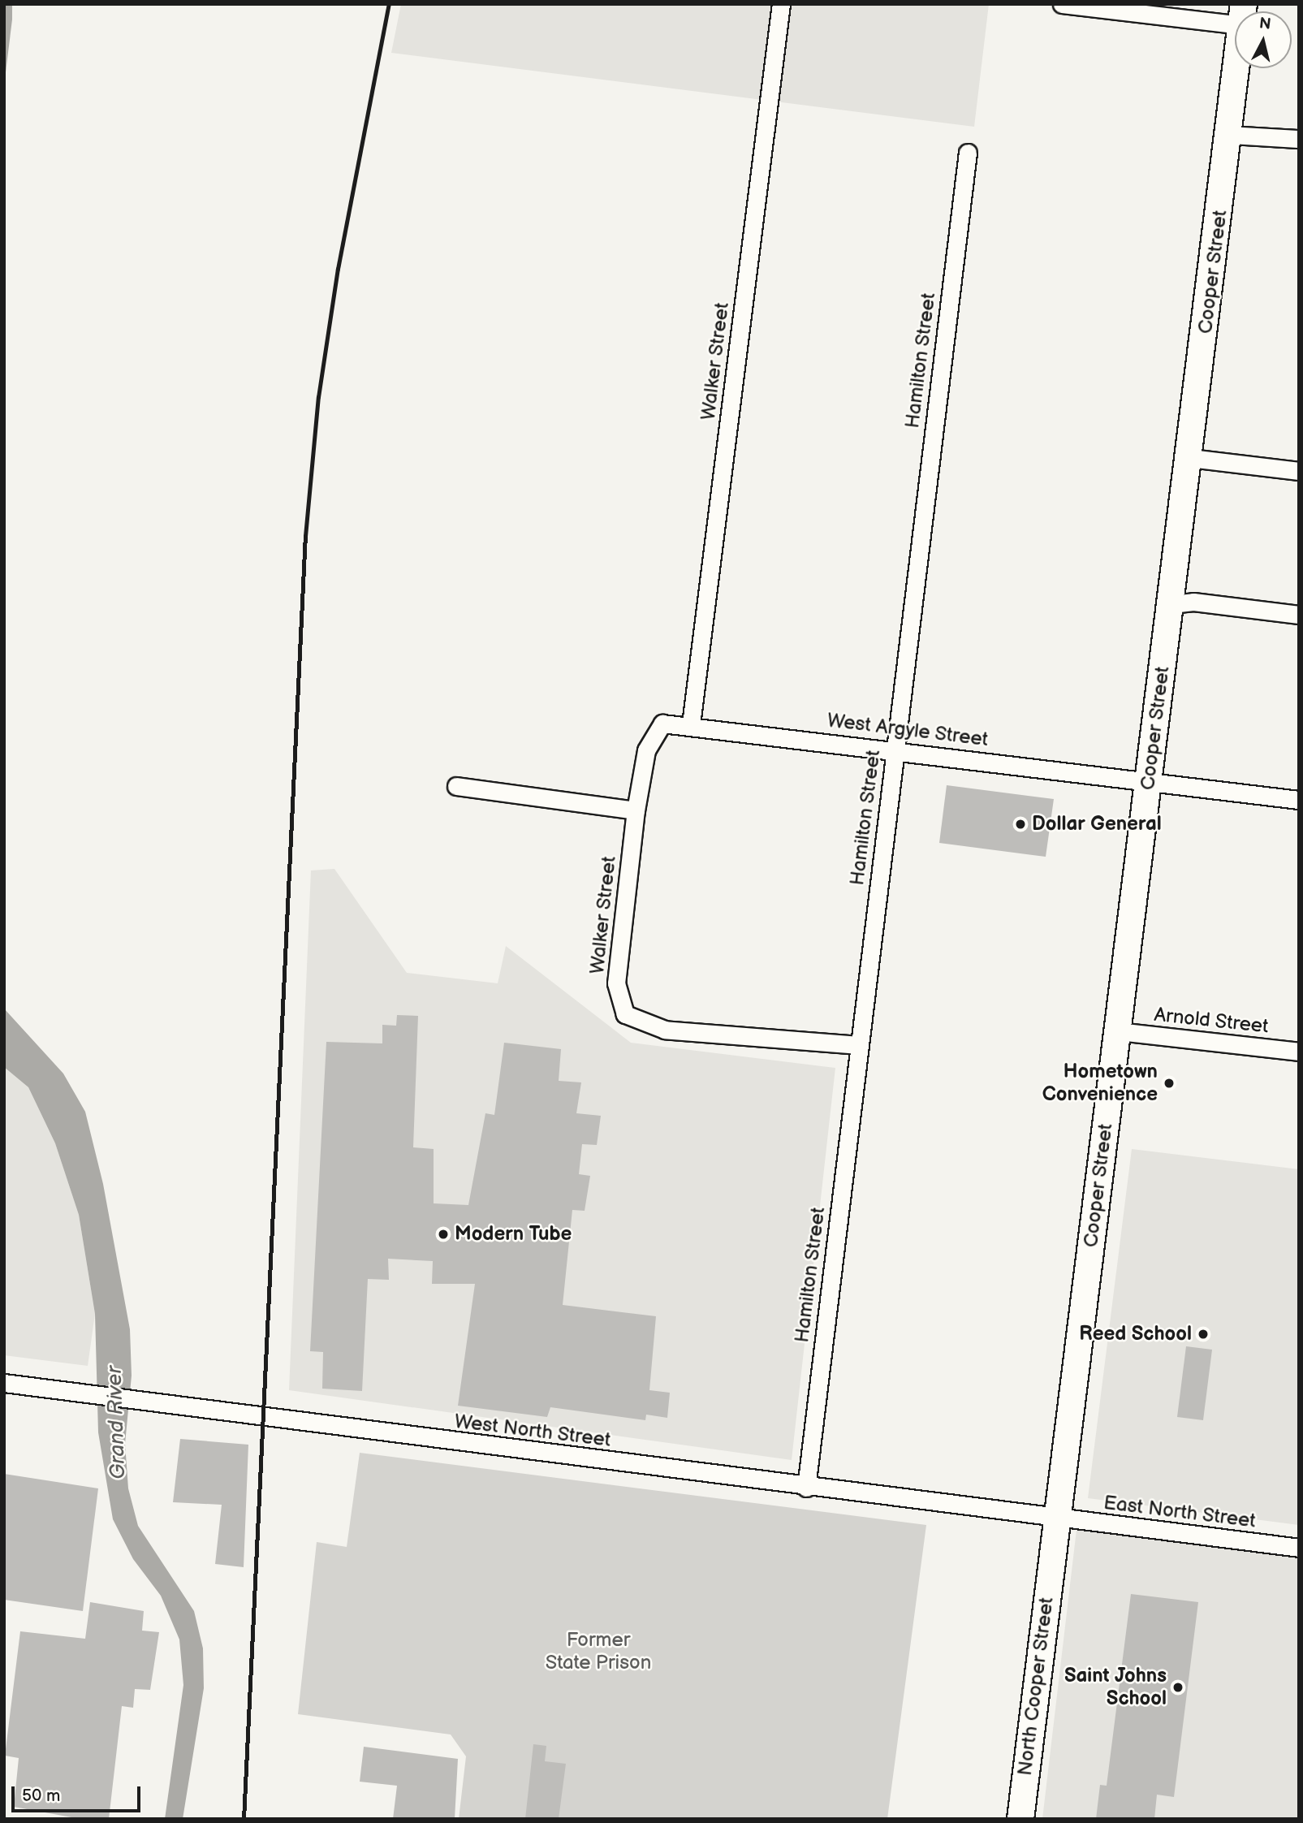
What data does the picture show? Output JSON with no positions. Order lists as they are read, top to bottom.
{
  "streets": {
    "main road": ["Cooper Street", "North Cooper Street"],
    "street": [
      "Hamilton Street",
      "Walker Street",
      "West Argyle Street",
      "Arnold Street",
      "West North Street",
      "East North Street"
    ]
  },
  "crossings": [
    ["Cooper Street", "West Argyle Street"],
    ["Cooper Street", "Arnold Street"],
    ["Cooper Street", "West North Street"],
    ["Cooper Street", "East North Street"],
    ["Cooper Street", "North Cooper Street"],
    ["Hamilton Street", "Walker Street"],
    ["Hamilton Street", "West Argyle Street"],
    ["Hamilton Street", "West North Street"],
    ["Walker Street", "West Argyle Street"],
    ["West North Street", "East North Street"]
  ],
  "water": ["Grand River"],
  "parks": ["Former State Prison"],
  "places": [
    "Dollar General",
    "Hometown Convenience",
    "Modern Tube",
    "Reed School",
    "Saint Johns School"
  ],
  "scale_bar": "50 m",
  "north": "top"
}
